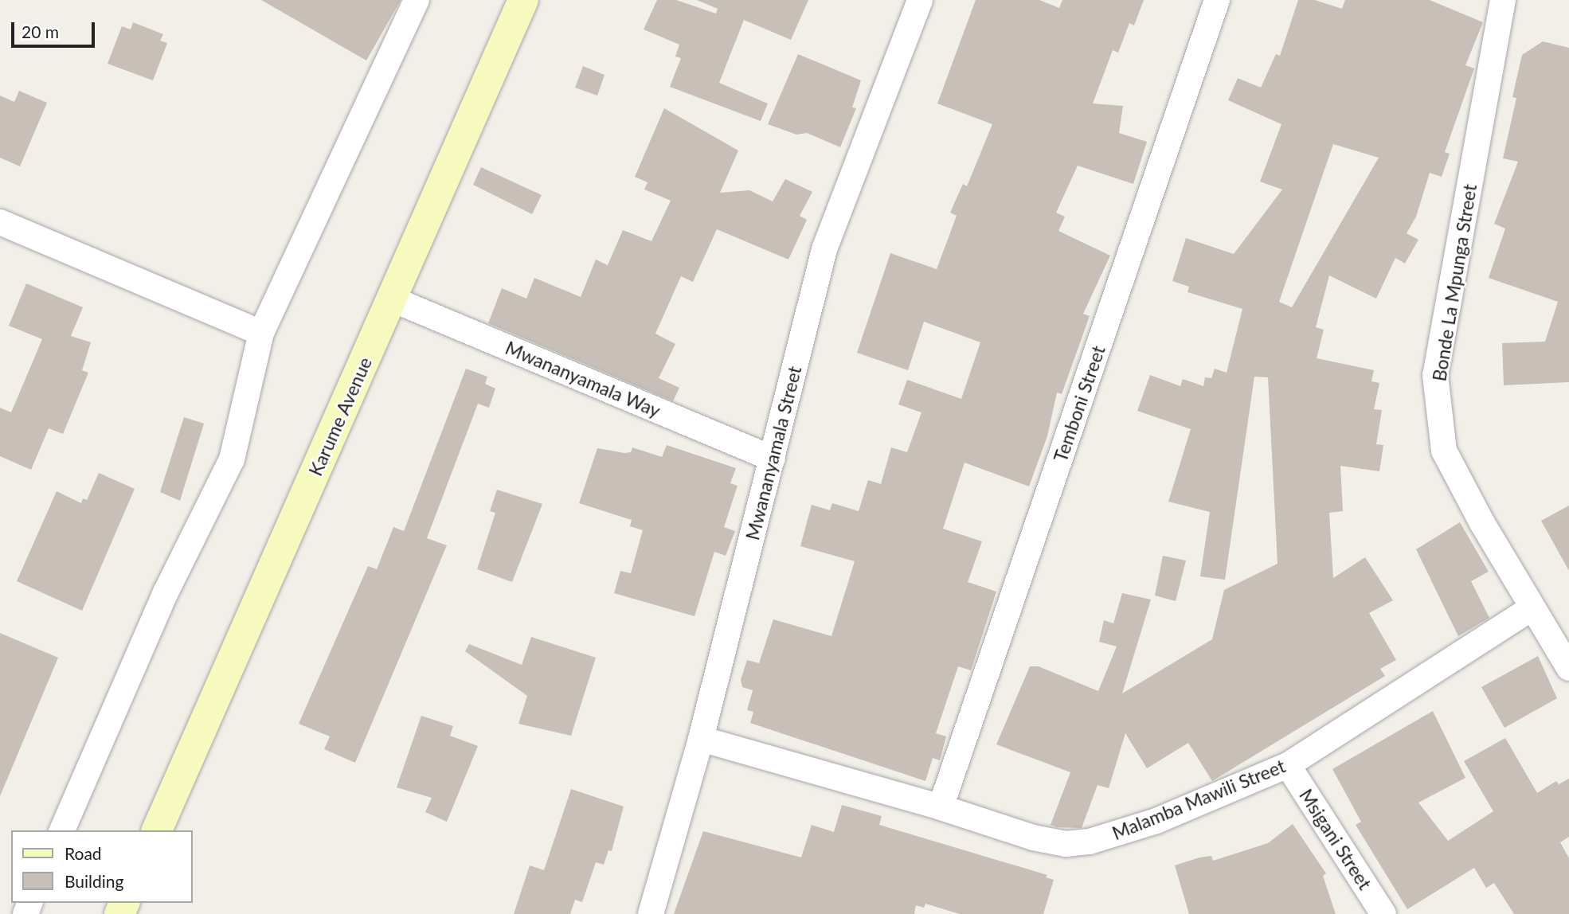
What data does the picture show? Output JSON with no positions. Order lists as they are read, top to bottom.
{
  "streets": {
    "main road": ["Karume Avenue"],
    "street": [
      "Bonde La Mpunga Street",
      "Mwananyamala Way",
      "Temboni Street",
      "Mwananyamala Street",
      "Malamba Mawili Street",
      "Msigani Street"
    ]
  },
  "crossings": [
    ["Bonde La Mpunga Street", "Malamba Mawili Street"],
    ["Mwananyamala Way", "Karume Avenue"],
    ["Mwananyamala Way", "Mwananyamala Street"],
    ["Temboni Street", "Malamba Mawili Street"],
    ["Mwananyamala Street", "Malamba Mawili Street"],
    ["Malamba Mawili Street", "Msigani Street"]
  ],
  "legend": ["Road", "Building"],
  "scale_bar": "20 m"
}
